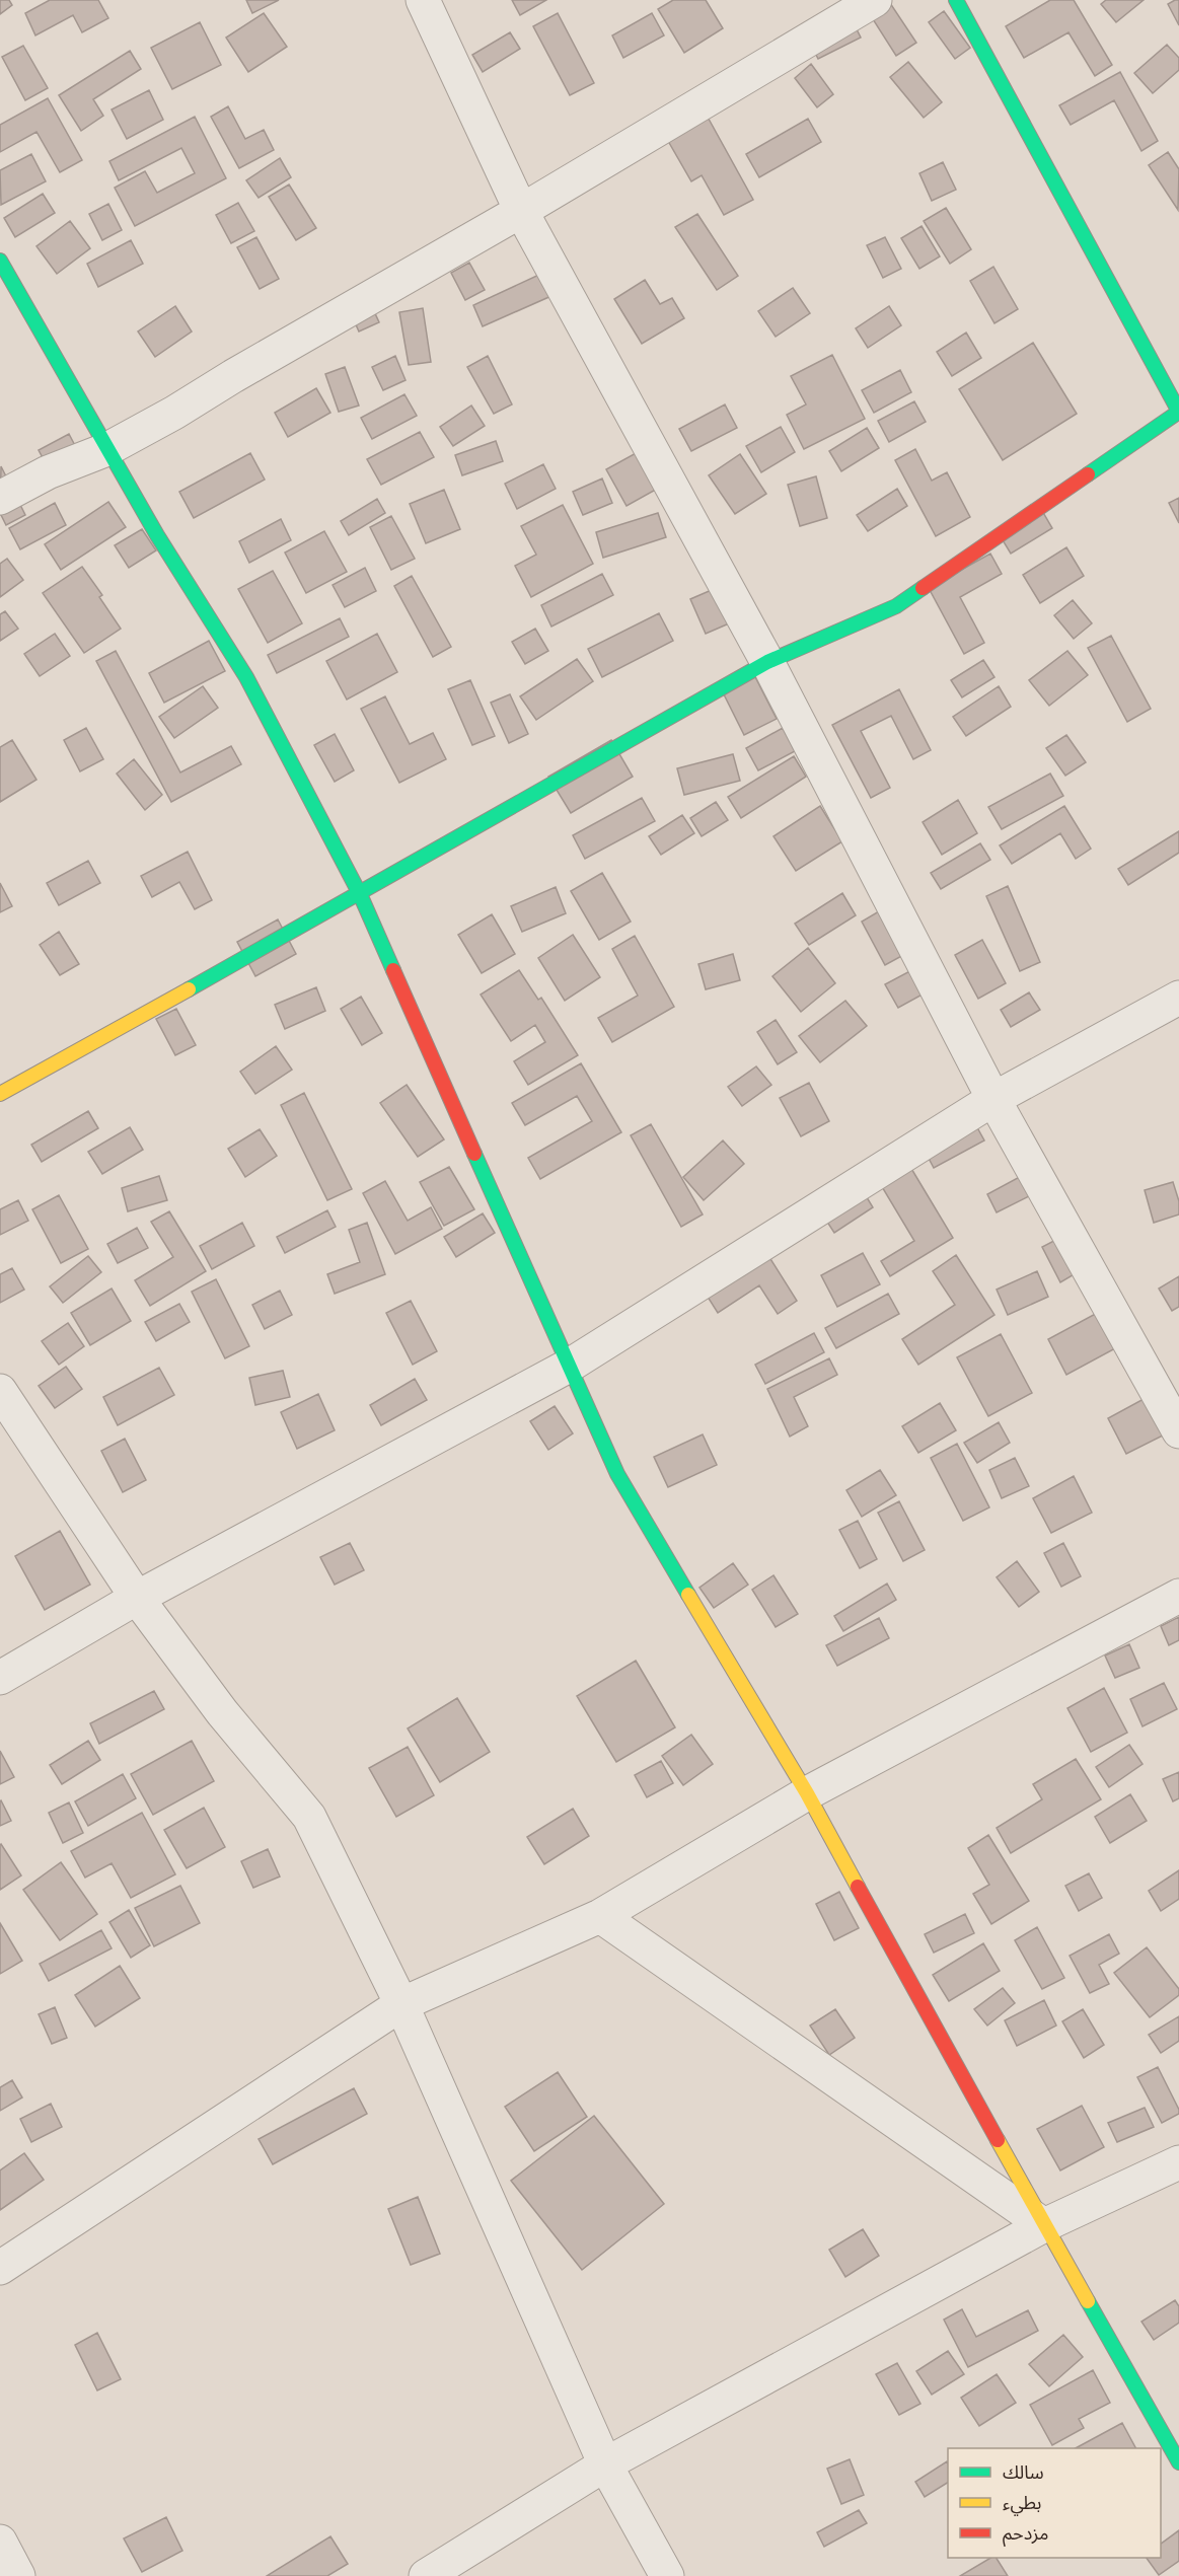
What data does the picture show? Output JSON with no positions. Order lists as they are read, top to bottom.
{
  "legend": ["سالك", "بطيء", "مزدحم"]
}
